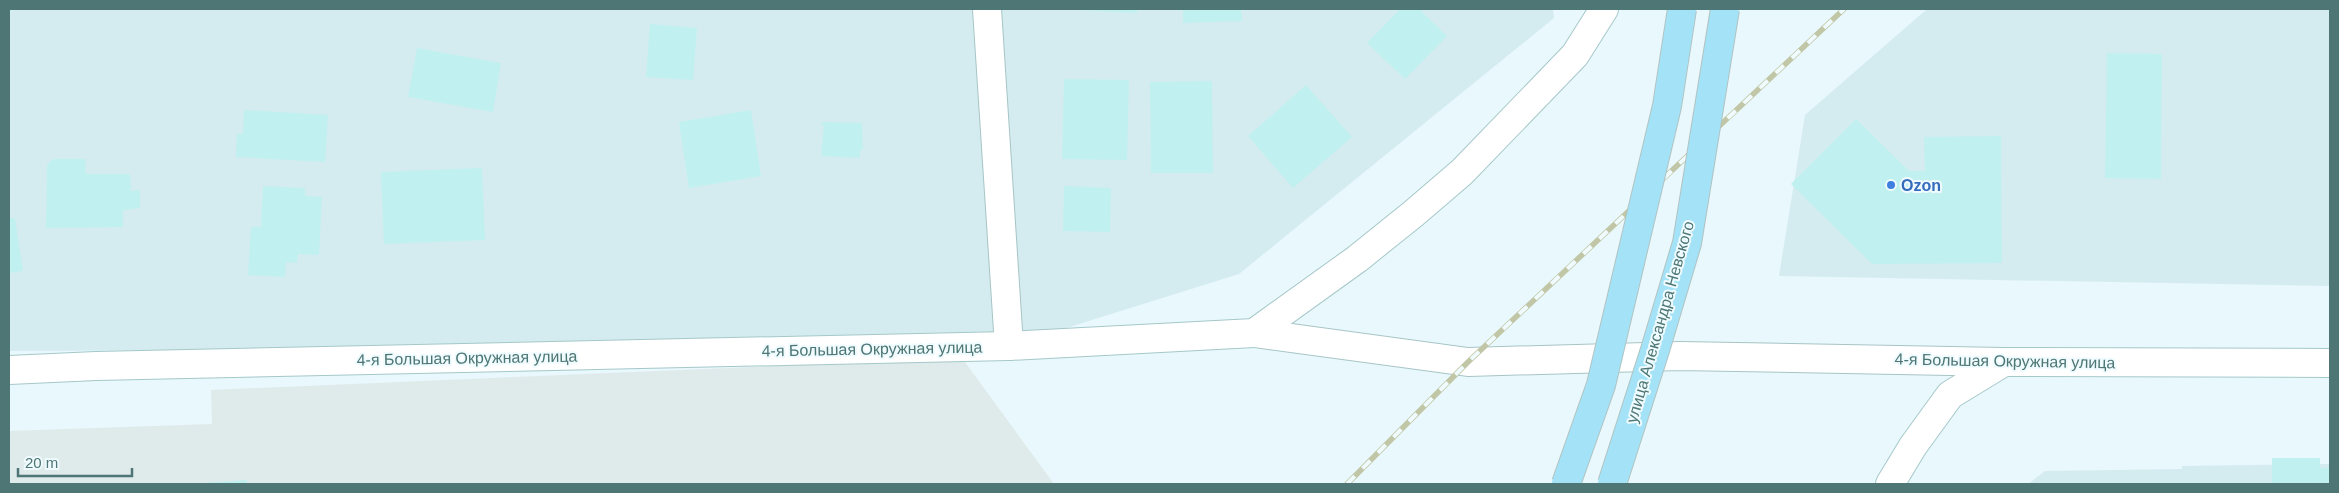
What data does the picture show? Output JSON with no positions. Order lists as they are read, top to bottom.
{
  "streets": {
    "main road": ["улица Александра Невского"],
    "street": ["4-я Большая Окружная улица"]
  },
  "places": ["Ozon"],
  "scale_bar": "20 m"
}
